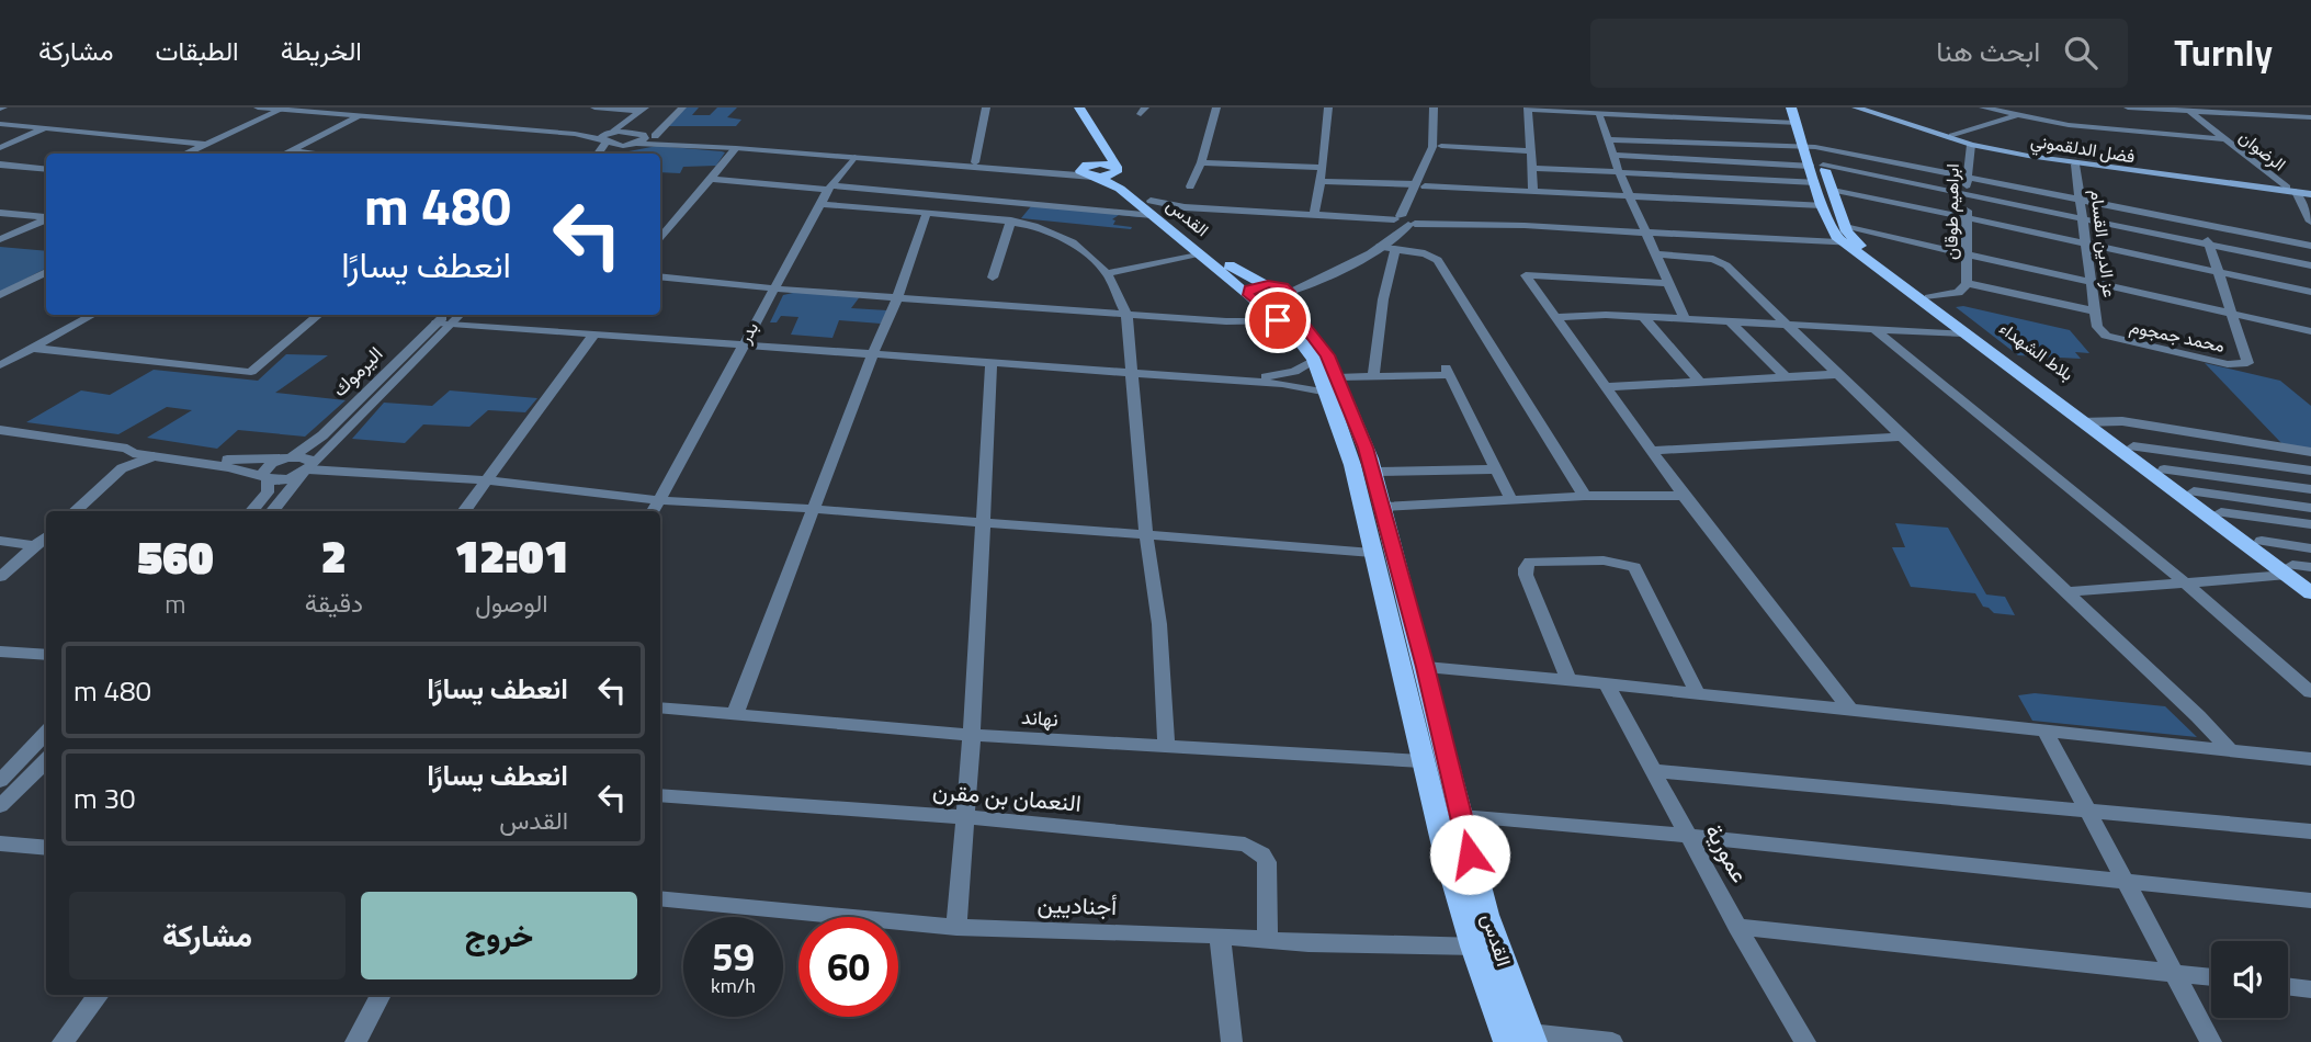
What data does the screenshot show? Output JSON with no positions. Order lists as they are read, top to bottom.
{
  "streets": {
    "main road": ["فضل الدلقموني", "القدس", "بلاط الشهداء"],
    "street": [
      "الرضوان",
      "ابراهيم طوقان",
      "عز الدين القسام",
      "بدر",
      "محمد جمجوم",
      "اليرموك",
      "نهاند",
      "النعمان بن مقرن",
      "عمورية",
      "أجناديين"
    ]
  },
  "crossings": [
    ["فضل الدلقموني", "الرضوان"],
    ["فضل الدلقموني", "ابراهيم طوقان"],
    ["فضل الدلقموني", "عز الدين القسام"],
    ["ابراهيم طوقان", "بلاط الشهداء"],
    ["القدس", "نهاند"],
    ["القدس", "أجناديين"],
    ["عز الدين القسام", "محمد جمجوم"],
    ["النعمان بن مقرن", "أجناديين"]
  ],
  "page": {
    "header": "Turnly",
    "search": "ابحث هنا",
    "nav": ["الخريطة", "الطبقات", "مشاركة"],
    "turn": ["480 m", "انعطف يسارًا"],
    "eta": [
      "12:01",
      "الوصول",
      "2",
      "دقيقة",
      "560",
      "m"
    ],
    "list": [
      {
        "name": "انعطف يسارًا",
        "value": "480 m"
      },
      {
        "name": "انعطف يسارًا",
        "note": "القدس",
        "value": "30 m"
      }
    ],
    "buttons": ["خروج", "مشاركة"],
    "speed": "59 km/h",
    "limit": "60"
  }
}
